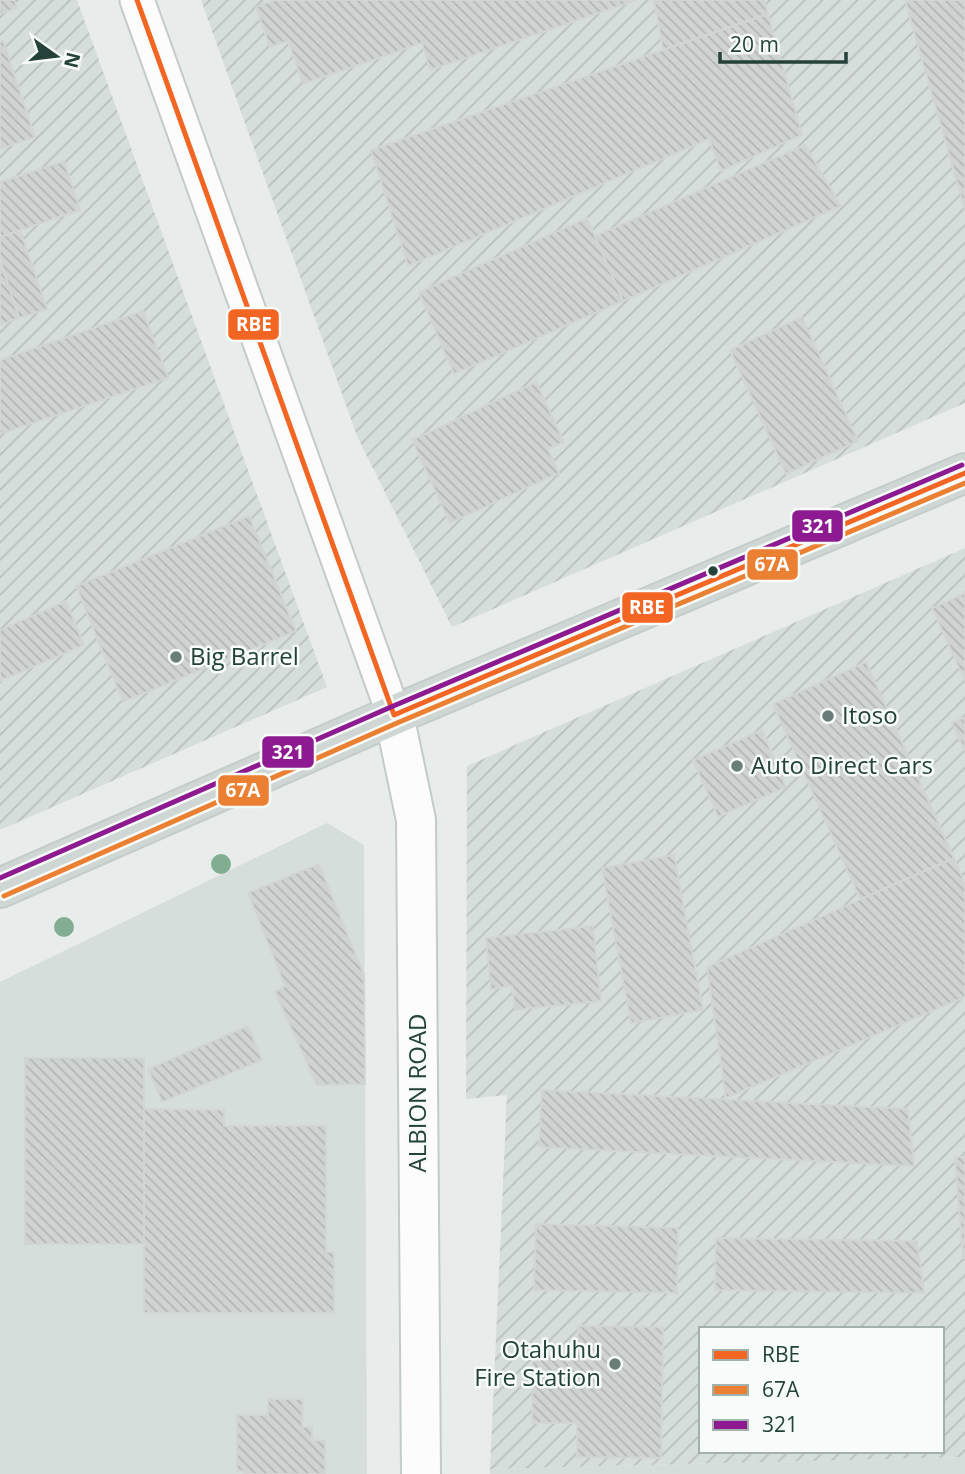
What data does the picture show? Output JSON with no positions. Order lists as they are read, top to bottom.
{
  "streets": {
    "street": ["ALBION ROAD"]
  },
  "places": [
    "Big Barrel",
    "Itoso",
    "Auto Direct Cars",
    "Otahuhu Fire Station"
  ],
  "lines": ["transit line RBE", "transit line 321", "transit line 67A"],
  "legend": ["RBE", "67A", "321"],
  "scale_bar": "20 m",
  "north": "right"
}
